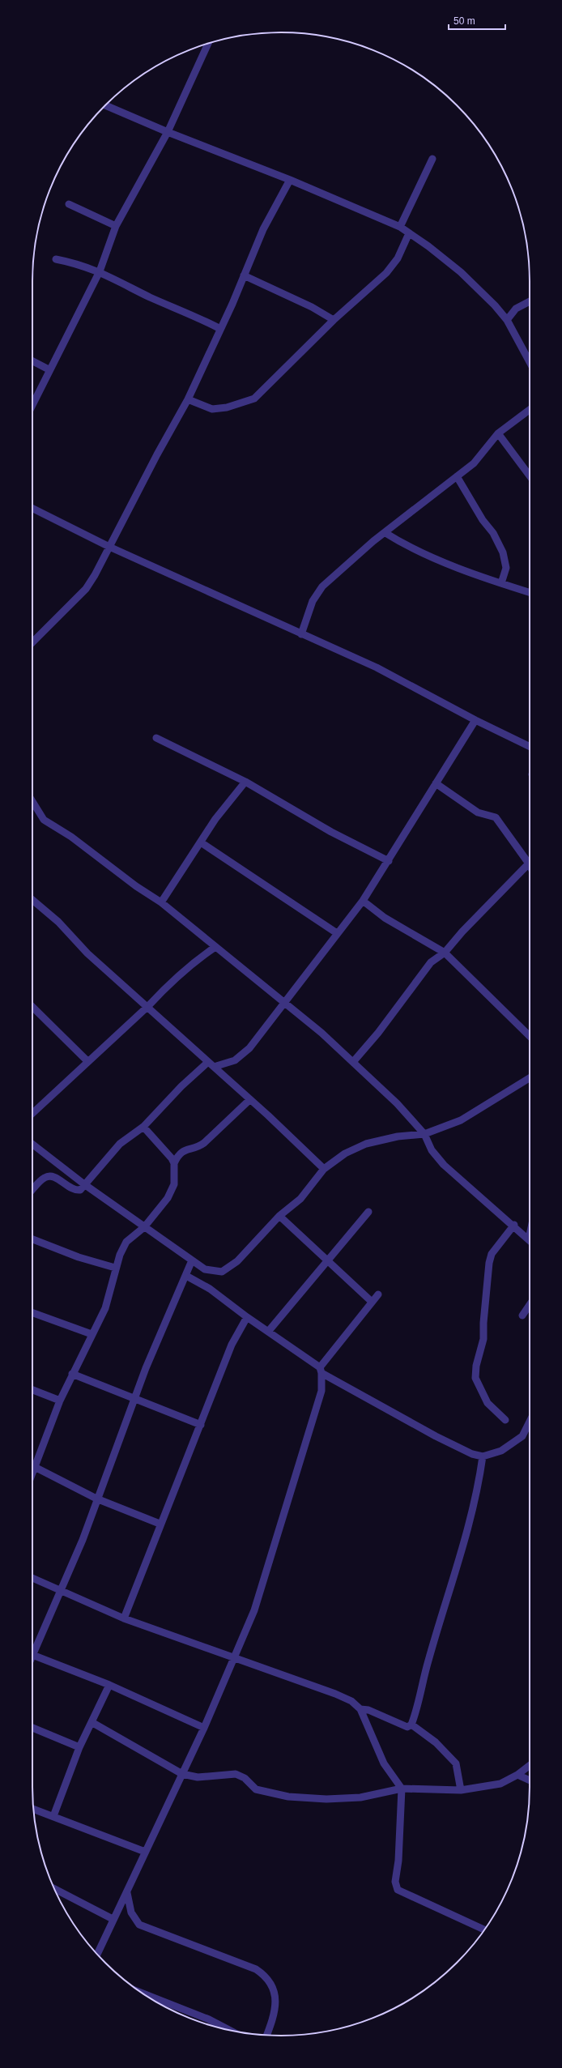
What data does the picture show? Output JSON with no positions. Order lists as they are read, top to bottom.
{
  "scale_bar": "50 m"
}
